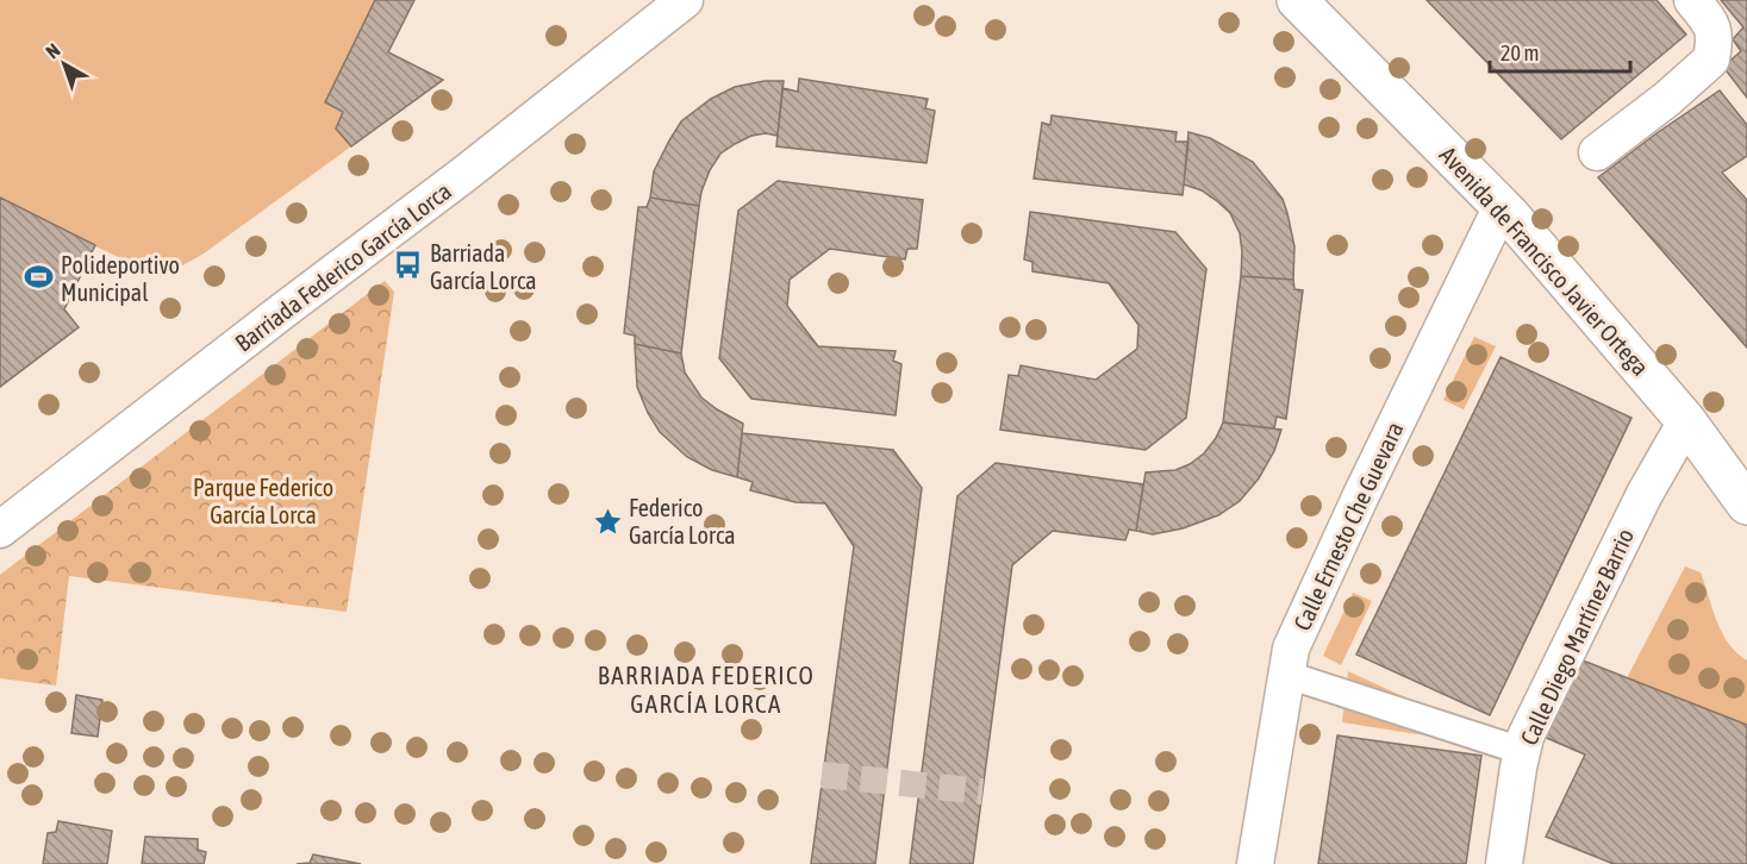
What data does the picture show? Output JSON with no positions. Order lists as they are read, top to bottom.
{
  "streets": {
    "street": [
      "Avenida de Francisco Javier Ortega",
      "Barriada Federico García Lorca",
      "Calle Ernesto Che Guevara",
      "Calle Diego Martínez Barrio"
    ]
  },
  "crossings": [
    ["Avenida de Francisco Javier Ortega", "Calle Ernesto Che Guevara"],
    ["Avenida de Francisco Javier Ortega", "Calle Diego Martínez Barrio"]
  ],
  "districts": ["BARRIADA FEDERICO GARCÍA LORCA"],
  "parks": ["Parque Federico García Lorca"],
  "places": {
    "bus stop": ["Barriada García Lorca"],
    "sports": ["Polideportivo Municipal"],
    "place": ["Federico García Lorca"]
  },
  "scale_bar": "20 m",
  "north": "top left"
}
